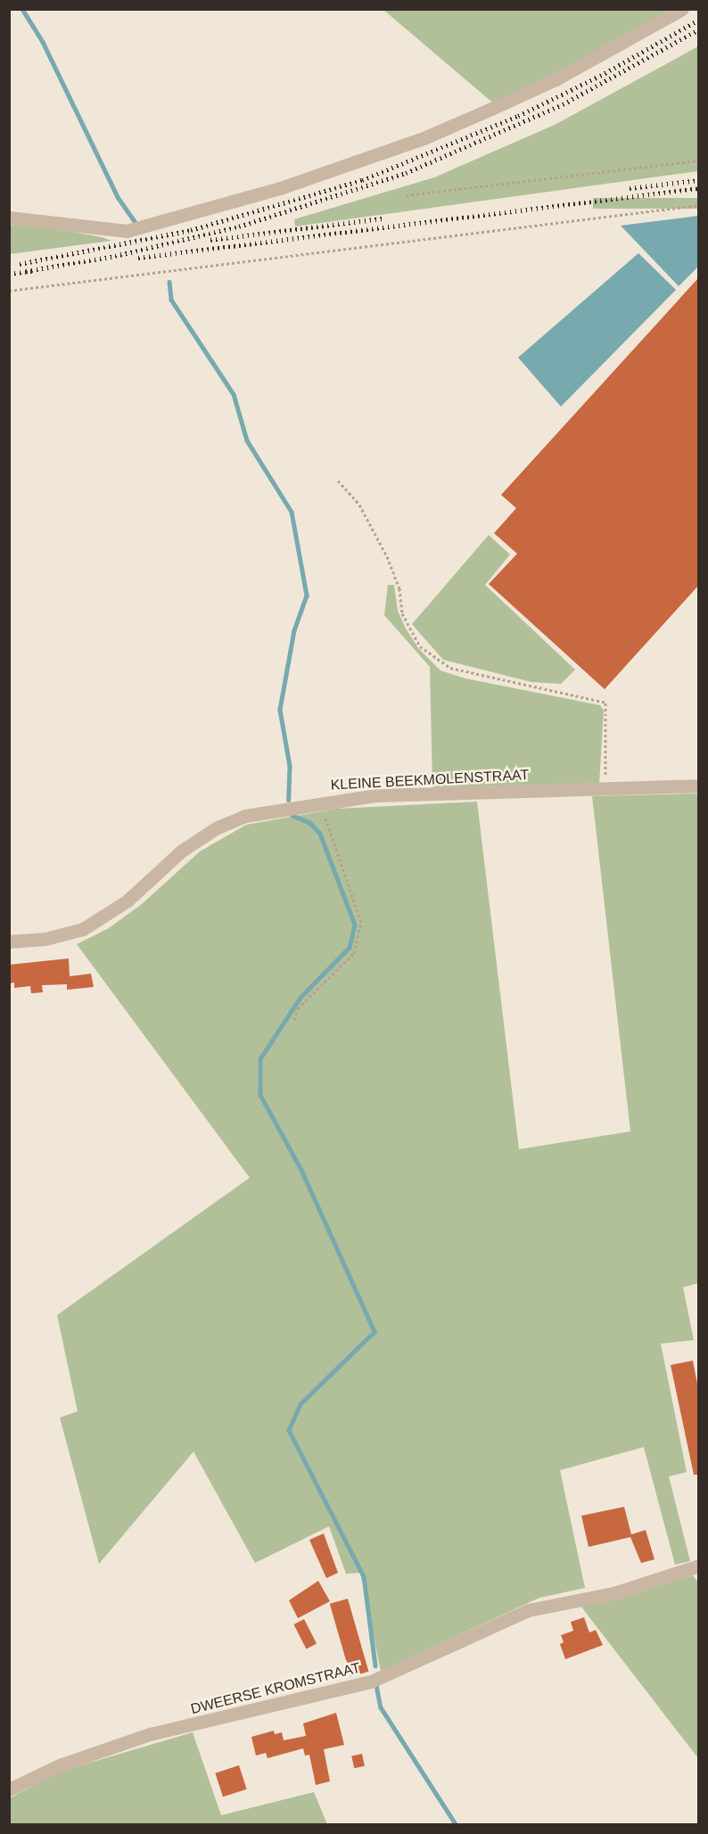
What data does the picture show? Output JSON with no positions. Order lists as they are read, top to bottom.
{
  "streets": {
    "street": ["KLEINE BEEKMOLENSTRAAT", "DWEERSE KROMSTRAAT"]
  }
}
